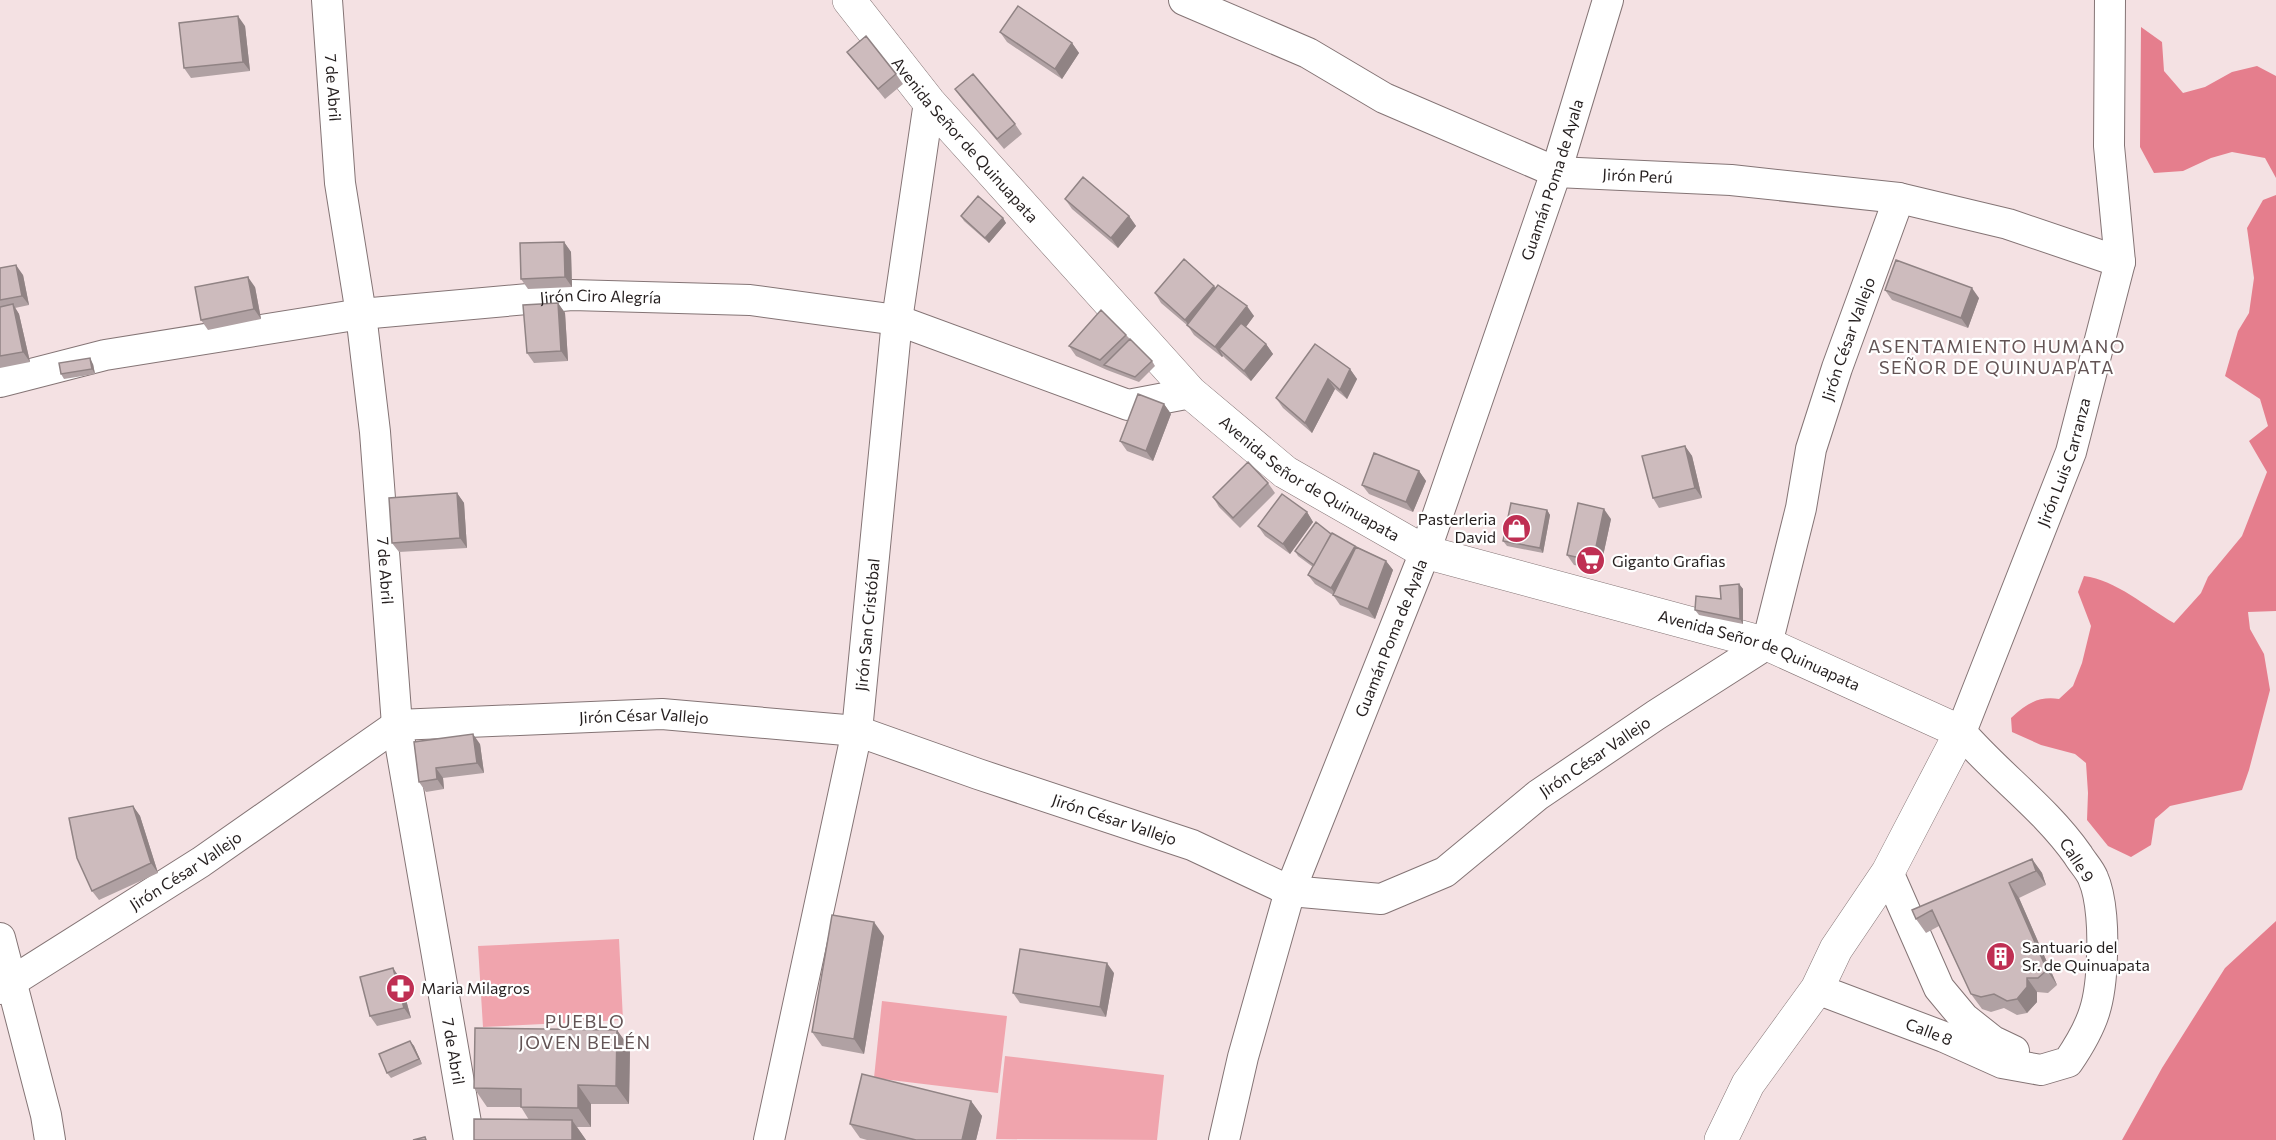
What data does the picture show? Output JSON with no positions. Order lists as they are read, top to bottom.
{
  "streets": {
    "street": [
      "7 de Abril",
      "Avenida Señor de Quinuapata",
      "Jirón Perú",
      "Guamán Poma de Ayala",
      "Jirón Ciro Alegría",
      "Jirón César Vallejo",
      "Jirón Luis Carranza",
      "Jirón San Cristóbal",
      "Calle 9",
      "Calle 8"
    ]
  },
  "crossings": [
    ["7 de Abril", "Jirón Ciro Alegría"],
    ["7 de Abril", "Jirón César Vallejo"],
    ["Avenida Señor de Quinuapata", "Guamán Poma de Ayala"],
    ["Avenida Señor de Quinuapata", "Jirón Ciro Alegría"],
    ["Avenida Señor de Quinuapata", "Jirón César Vallejo"],
    ["Avenida Señor de Quinuapata", "Jirón Luis Carranza"],
    ["Avenida Señor de Quinuapata", "Jirón San Cristóbal"],
    ["Avenida Señor de Quinuapata", "Calle 9"],
    ["Jirón Perú", "Guamán Poma de Ayala"],
    ["Jirón Perú", "Jirón César Vallejo"],
    ["Jirón Perú", "Jirón Luis Carranza"],
    ["Guamán Poma de Ayala", "Jirón César Vallejo"],
    ["Jirón Ciro Alegría", "Jirón San Cristóbal"],
    ["Jirón César Vallejo", "Jirón San Cristóbal"],
    ["Jirón Luis Carranza", "Calle 9"],
    ["Calle 9", "Calle 8"]
  ],
  "districts": ["ASENTAMIENTO HUMANO SEÑOR DE QUINUAPATA", "PUEBLO JOVEN BELÉN"],
  "places": {
    "shop": ["Pasterleria David"],
    "supermarket": ["Giganto Grafias"],
    "building": ["Santuario del Sr. de Quinuapata"],
    "pharmacy": ["Maria Milagros"]
  }
}
